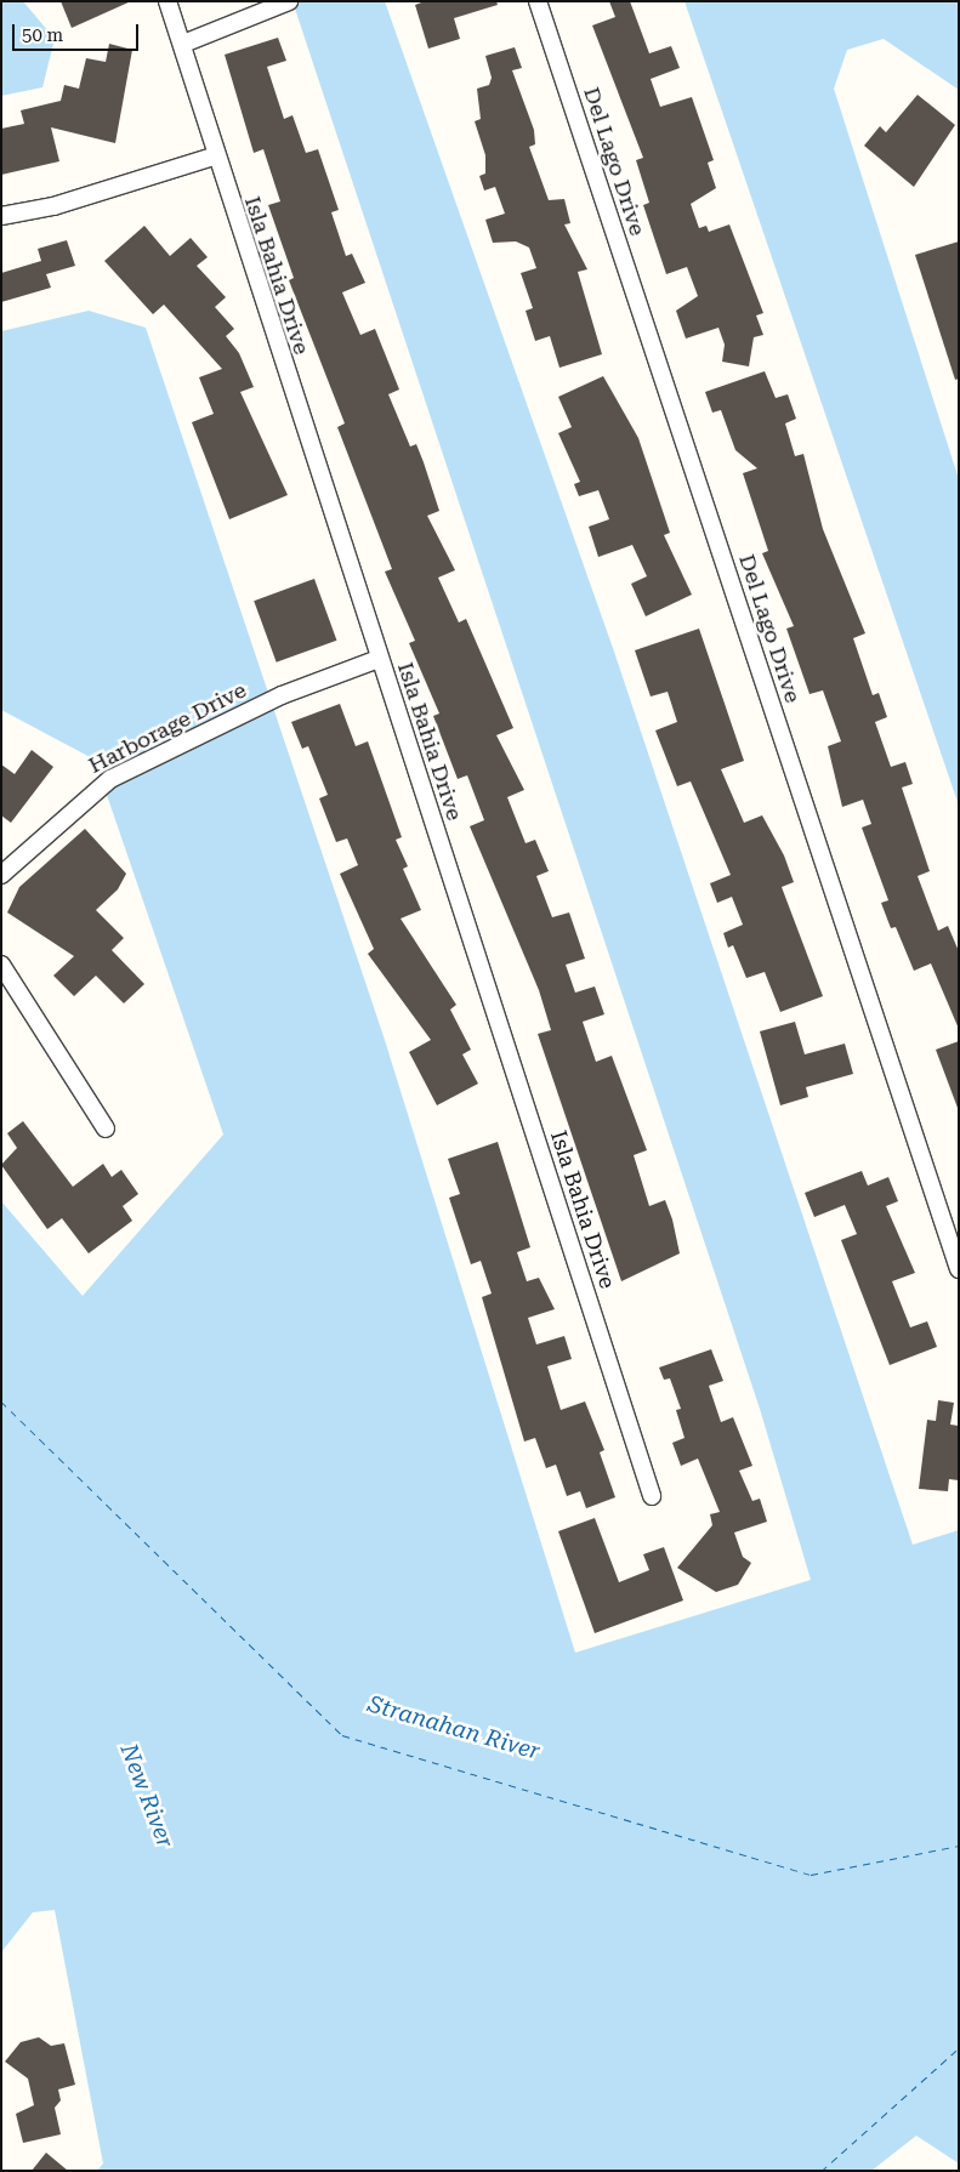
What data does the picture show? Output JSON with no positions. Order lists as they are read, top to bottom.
{
  "streets": {
    "street": ["Del Lago Drive", "Isla Bahia Drive", "Harborage Drive"]
  },
  "crossings": [
    ["Isla Bahia Drive", "Harborage Drive"]
  ],
  "water": ["Stranahan River", "New River"],
  "scale_bar": "50 m"
}
